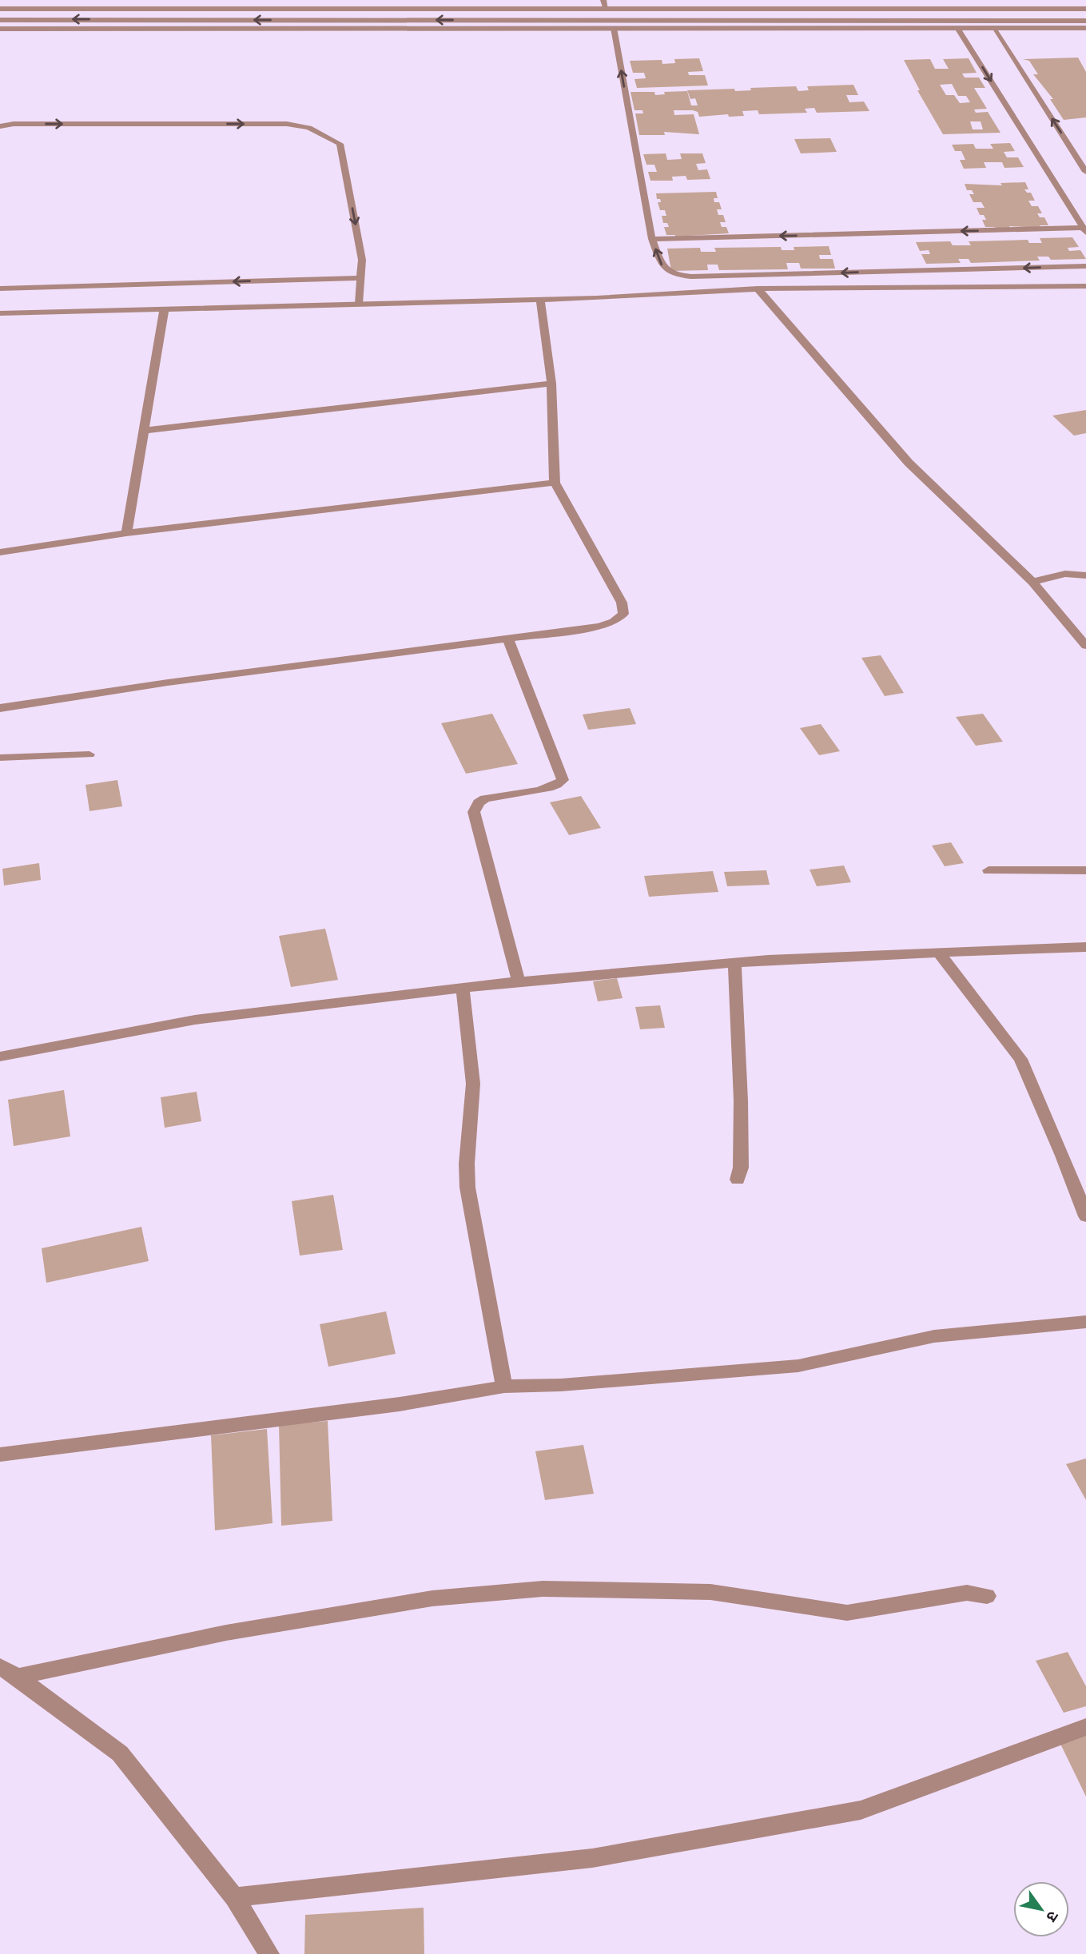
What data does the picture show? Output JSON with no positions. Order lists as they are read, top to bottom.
{
  "north": "bottom right"
}
